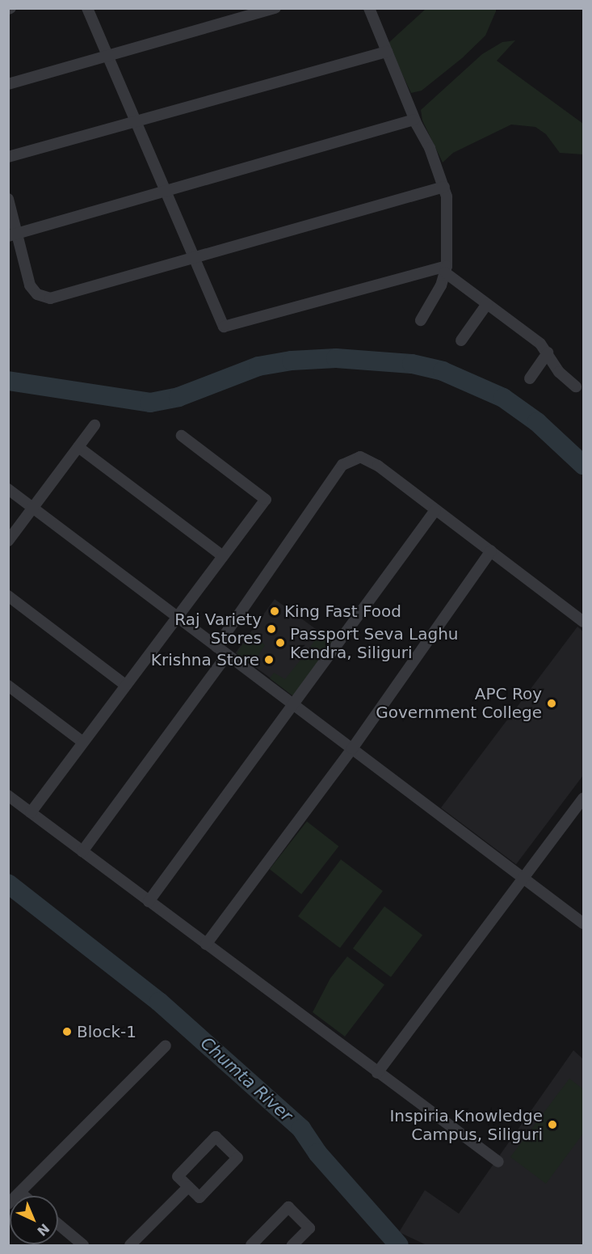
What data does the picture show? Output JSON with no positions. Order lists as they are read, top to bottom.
{
  "water": ["Chumta River"],
  "places": [
    "King Fast Food",
    "Raj Variety Stores",
    "Passport Seva Laghu Kendra, Siliguri",
    "Krishna Store",
    "APC Roy Government College",
    "Block-1",
    "Inspiria Knowledge Campus, Siliguri"
  ],
  "north": "bottom right"
}
